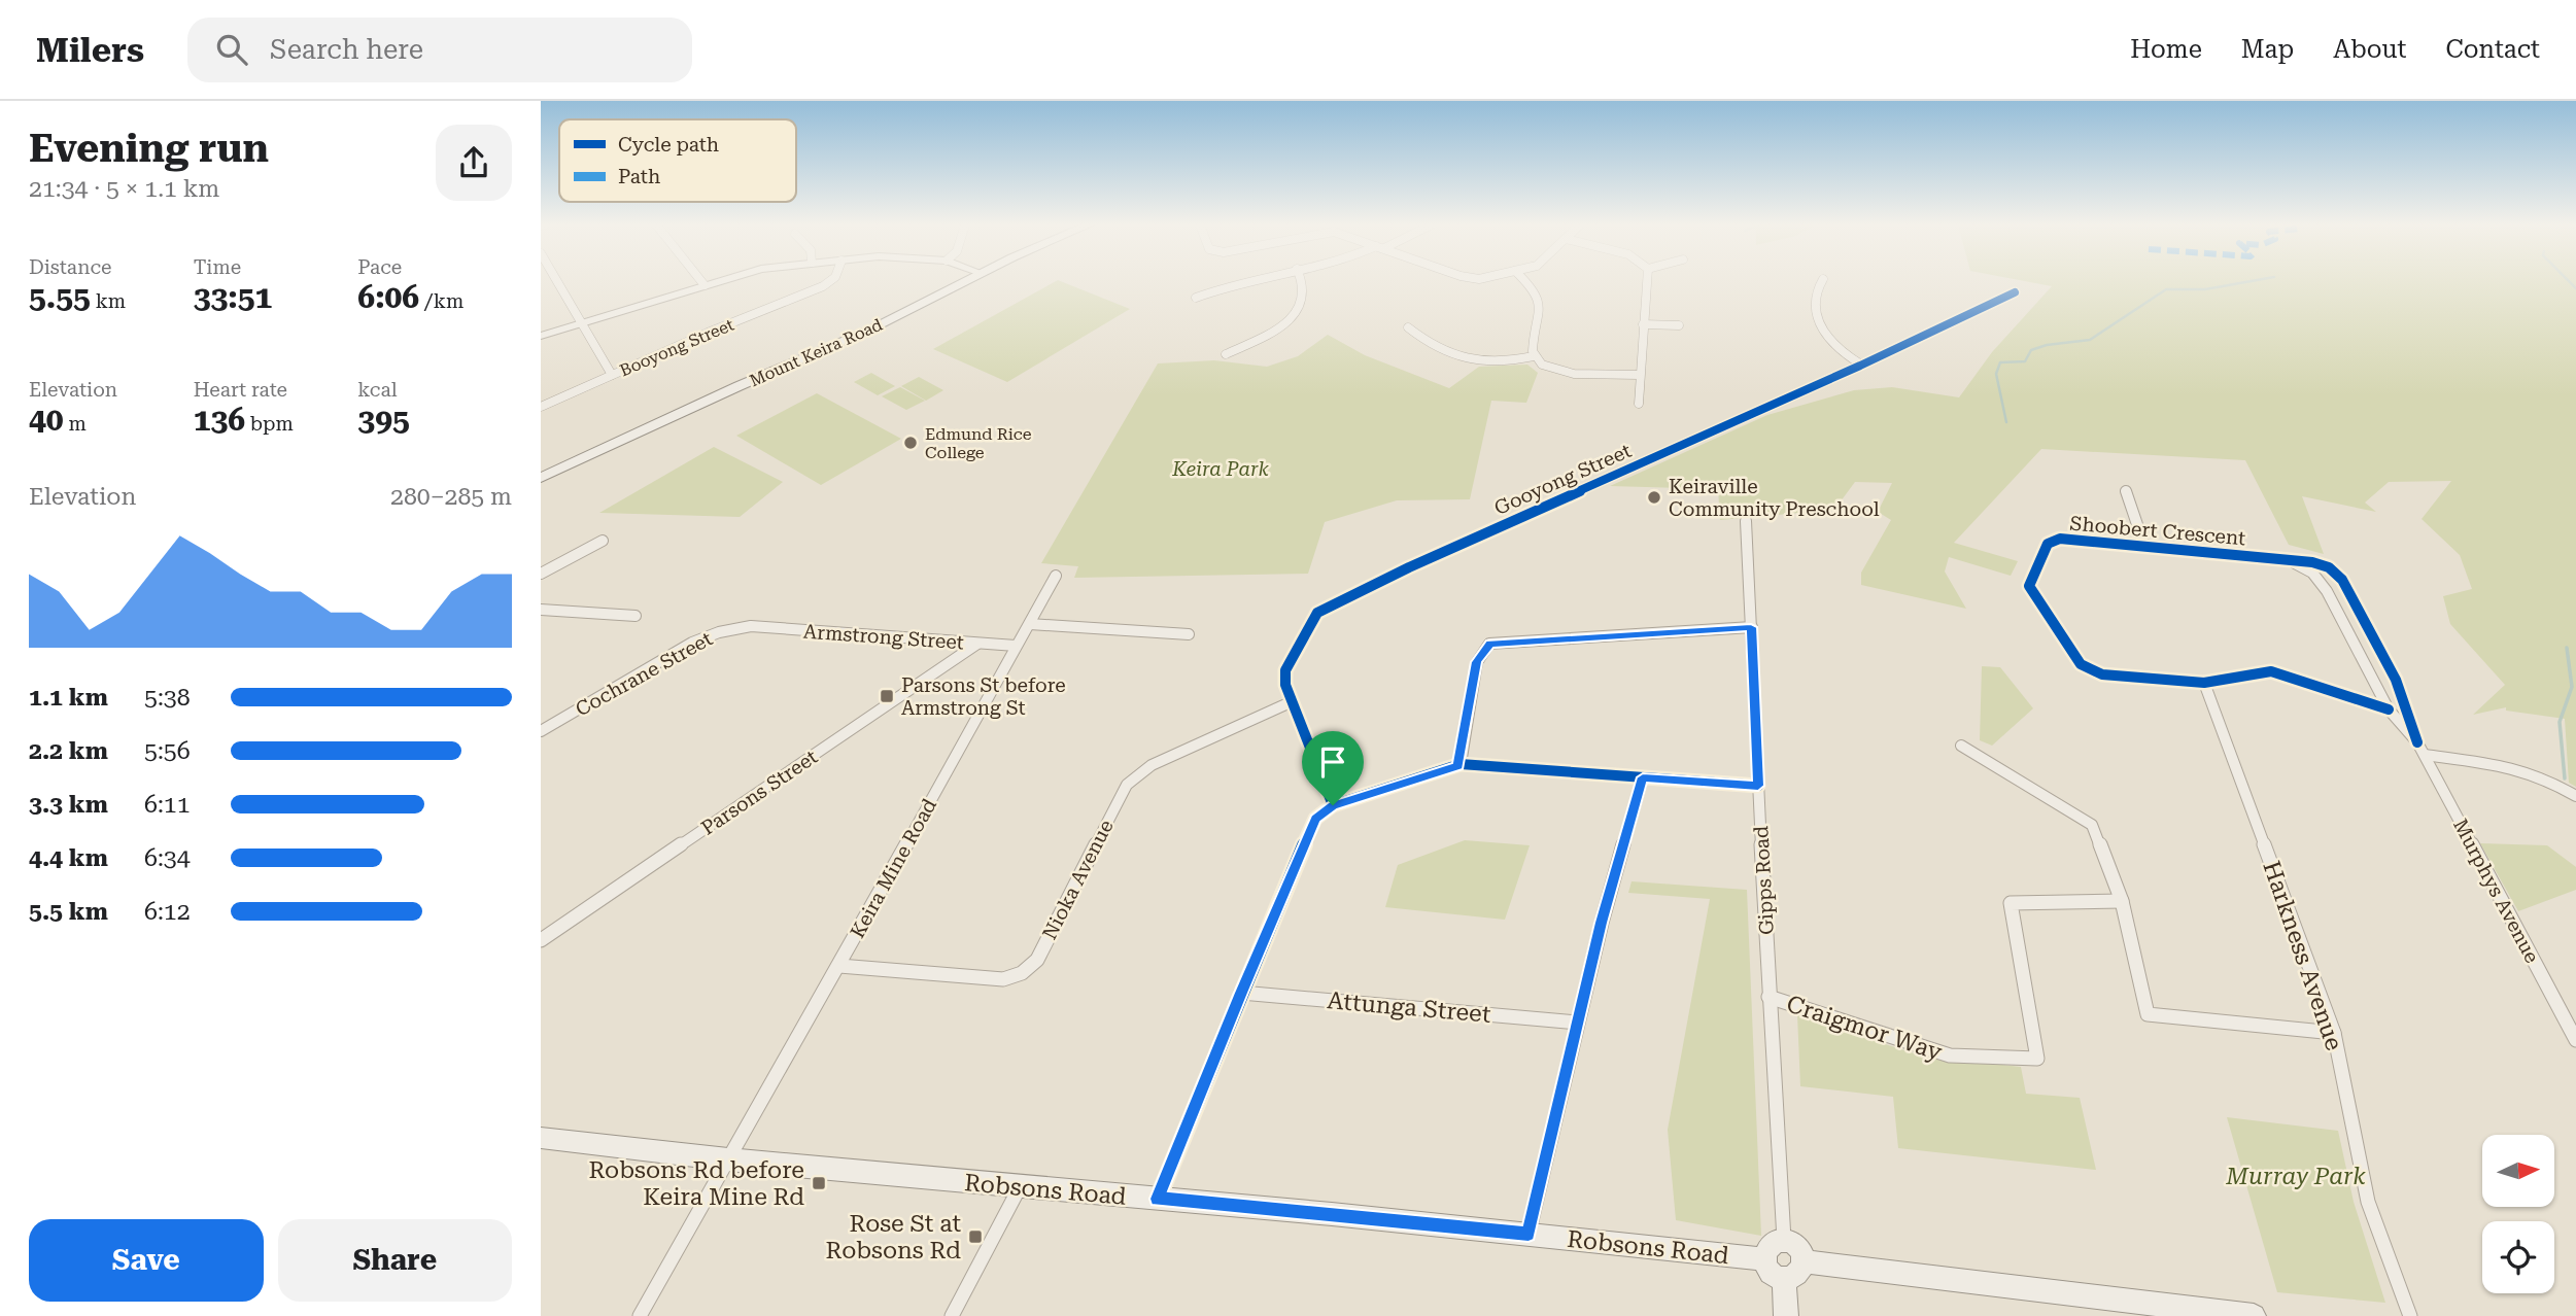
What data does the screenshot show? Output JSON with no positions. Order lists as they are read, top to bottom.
{
  "streets": {
    "main road": ["Mount Keira Road", "Robsons Road"],
    "street": [
      "Booyong Street",
      "Gooyong Street",
      "Shoobert Crescent",
      "Armstrong Street",
      "Cochrane Street",
      "Parsons Street",
      "Keira Mine Road",
      "Nioka Avenue",
      "Gipps Road",
      "Murphys Avenue",
      "Harkness Avenue",
      "Attunga Street",
      "Craigmor Way"
    ]
  },
  "crossings": [
    ["Gooyong Street", "Nioka Avenue"],
    ["Shoobert Crescent", "Murphys Avenue"],
    ["Shoobert Crescent", "Harkness Avenue"],
    ["Armstrong Street", "Cochrane Street"],
    ["Armstrong Street", "Parsons Street"],
    ["Armstrong Street", "Keira Mine Road"],
    ["Keira Mine Road", "Nioka Avenue"],
    ["Keira Mine Road", "Robsons Road"],
    ["Gipps Road", "Craigmor Way"],
    ["Gipps Road", "Robsons Road"]
  ],
  "parks": ["Keira Park", "Murray Park"],
  "places": {
    "other": ["Edmund Rice College", "Keiraville Community Preschool"],
    "transit": ["Parsons St before Armstrong St", "Robsons Rd before Keira Mine Rd", "Rose St at Robsons Rd"]
  },
  "legend": ["Cycle path", "Path"],
  "north": "right",
  "page": {
    "header": "Milers",
    "search": "Search here",
    "nav": [
      "Home",
      "Map",
      "About",
      "Contact"
    ],
    "heading": ["Evening run", "21:34 · 5 × 1.1 km"],
    "stats": [
      ["Distance", "5.55 km"],
      ["Time", "33:51"],
      ["Pace", "6:06 /km"],
      ["Elevation", "40 m"],
      ["Heart rate", "136 bpm"],
      ["kcal", "395"]
    ],
    "chart": ["Elevation", "280–285 m"],
    "list": [
      {
        "name": "1.1 km",
        "note": "5:38"
      },
      {
        "name": "2.2 km",
        "note": "5:56"
      },
      {
        "name": "3.3 km",
        "note": "6:11"
      },
      {
        "name": "4.4 km",
        "note": "6:34"
      },
      {
        "name": "5.5 km",
        "note": "6:12"
      }
    ],
    "buttons": ["Save", "Share"]
  }
}
